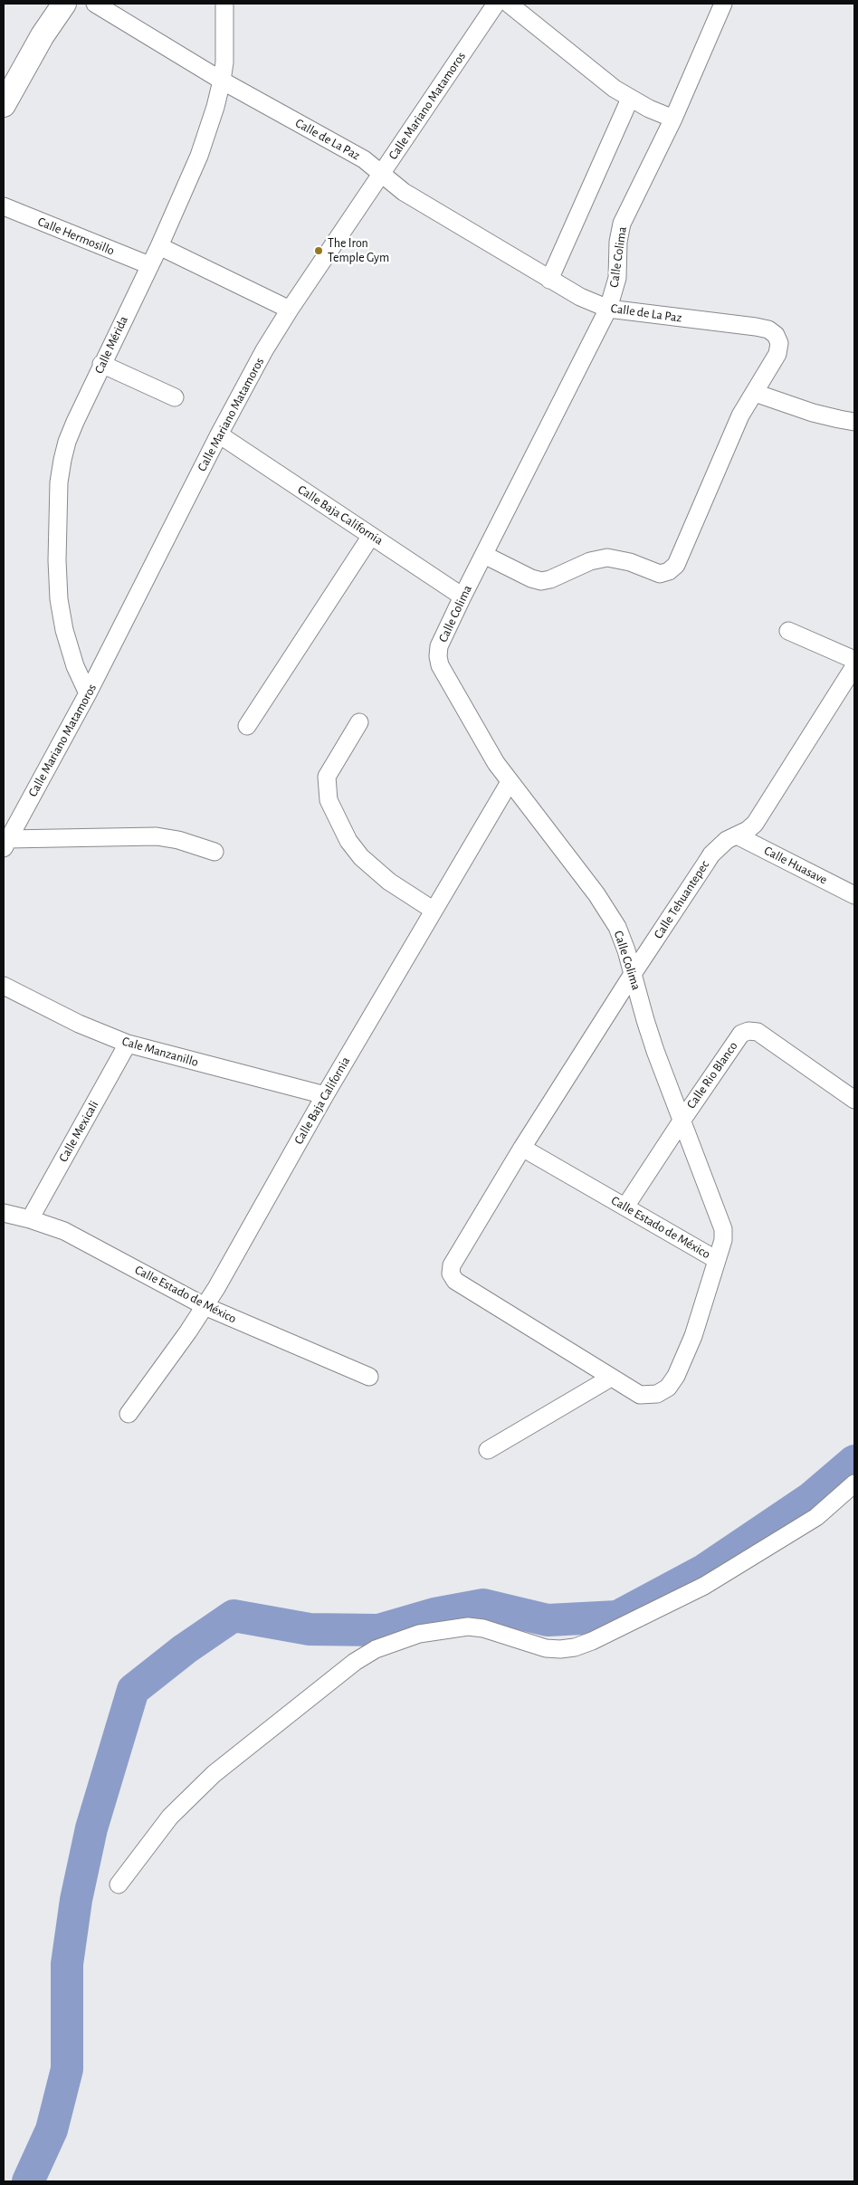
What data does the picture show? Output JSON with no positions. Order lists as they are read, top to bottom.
{
  "streets": {
    "street": [
      "Calle Mariano Matamoros",
      "Calle de La Paz",
      "Calle Hermosillo",
      "Calle Colima",
      "Calle Mérida",
      "Calle Baja California",
      "Calle Huasave",
      "Calle Tehuantepec",
      "Cale Manzanillo",
      "Calle Rio Blanco",
      "Calle Mexicali",
      "Calle Estado de México"
    ]
  },
  "crossings": [
    ["Calle Mariano Matamoros", "Calle de La Paz"],
    ["Calle Mariano Matamoros", "Calle Mérida"],
    ["Calle Mariano Matamoros", "Calle Baja California"],
    ["Calle de La Paz", "Calle Colima"],
    ["Calle de La Paz", "Calle Mérida"],
    ["Calle Hermosillo", "Calle Mérida"],
    ["Calle Colima", "Calle Baja California"],
    ["Calle Colima", "Calle Tehuantepec"],
    ["Calle Colima", "Calle Rio Blanco"],
    ["Calle Colima", "Calle Estado de México"],
    ["Calle Baja California", "Cale Manzanillo"],
    ["Calle Baja California", "Calle Estado de México"],
    ["Calle Huasave", "Calle Tehuantepec"],
    ["Calle Tehuantepec", "Calle Estado de México"],
    ["Cale Manzanillo", "Calle Mexicali"],
    ["Calle Rio Blanco", "Calle Estado de México"],
    ["Calle Mexicali", "Calle Estado de México"]
  ],
  "places": ["The Iron Temple Gym"]
}
